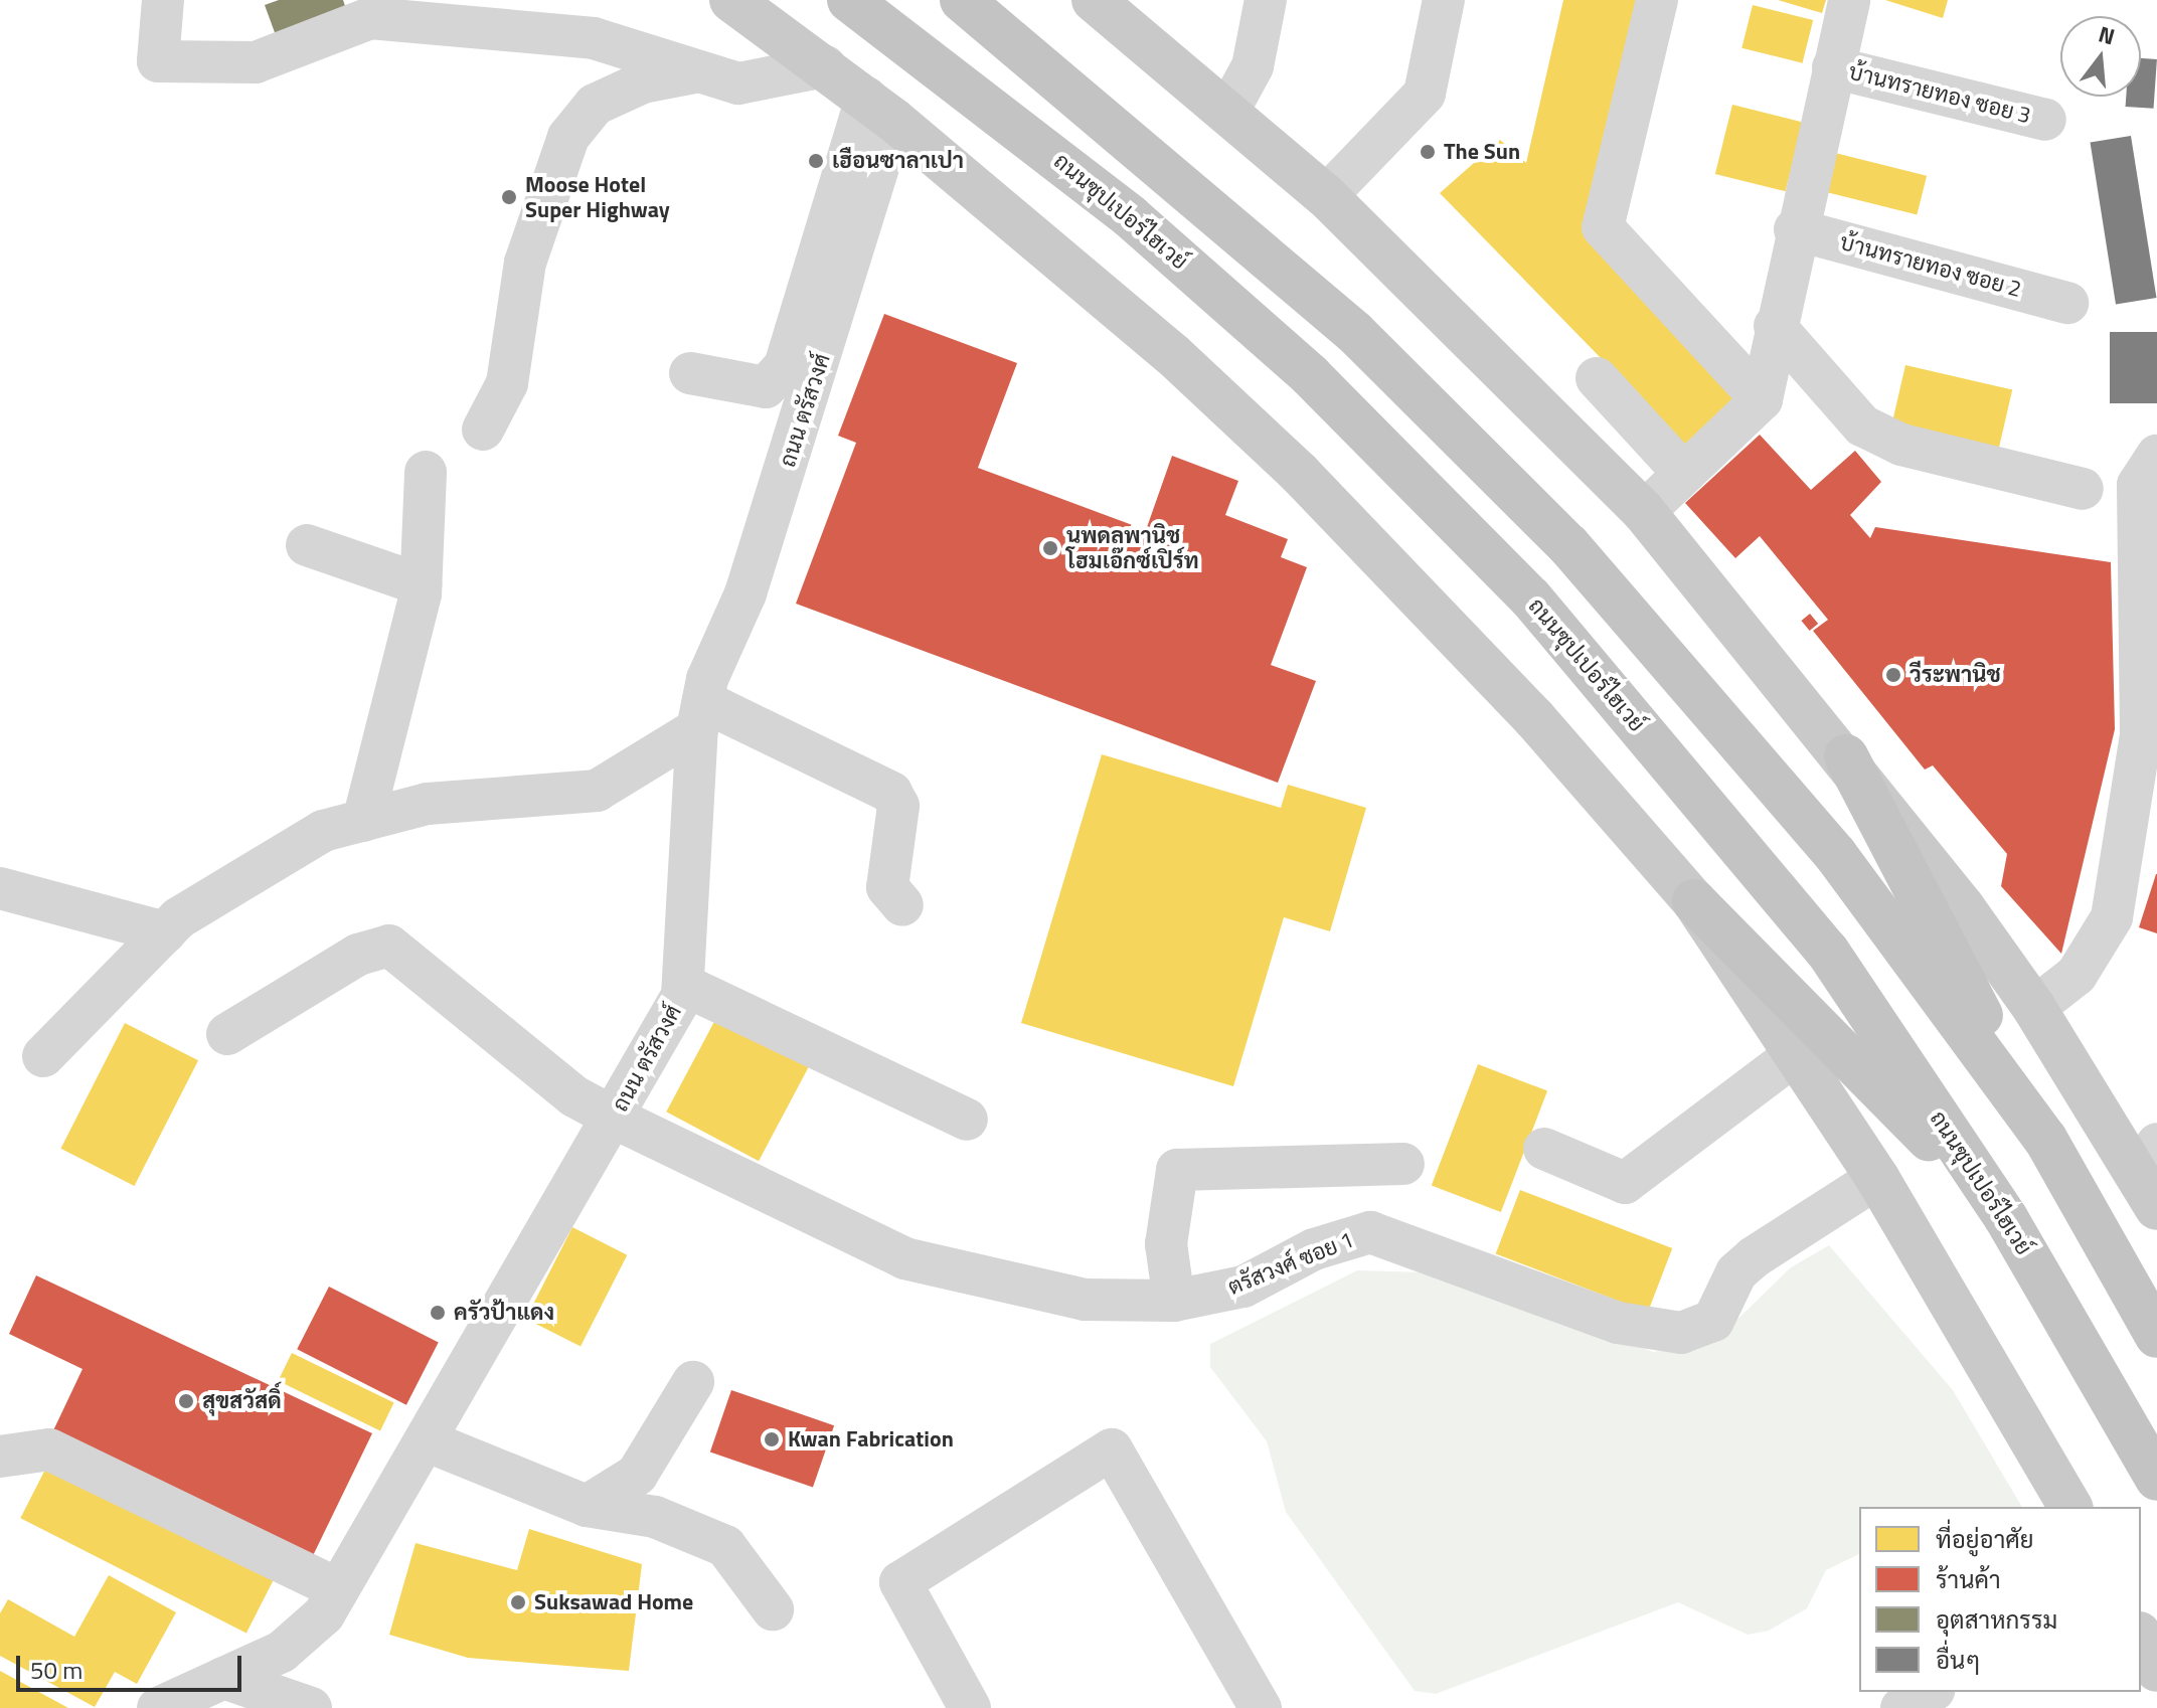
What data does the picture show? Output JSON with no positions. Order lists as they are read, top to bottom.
{
  "streets": {
    "highway": ["ถนนซุปเปอร์ไฮเวย์"],
    "street": [
      "บ้านทรายทอง ซอย 3",
      "บ้านทรายทอง ซอย 2",
      "ถนน ตรัสวงศ์",
      "ตรัสวงศ์ ซอย 1"
    ]
  },
  "crossings": [
    ["ถนน ตรัสวงศ์", "ตรัสวงศ์ ซอย 1"]
  ],
  "places": [
    "The Sun",
    "เฮือนซาลาเปา",
    "Moose Hotel Super Highway",
    "นพดลพานิช โฮมเอ๊กซ์เปิร์ท",
    "วีระพานิช",
    "ครัวป้าแดง",
    "สุขสวัสดิ์",
    "Kwan Fabrication",
    "Suksawad Home"
  ],
  "legend": [
    "ที่อยู่อาศัย",
    "ร้านค้า",
    "อุตสาหกรรม",
    "อื่นๆ"
  ],
  "scale_bar": "50 m",
  "north": "top"
}
